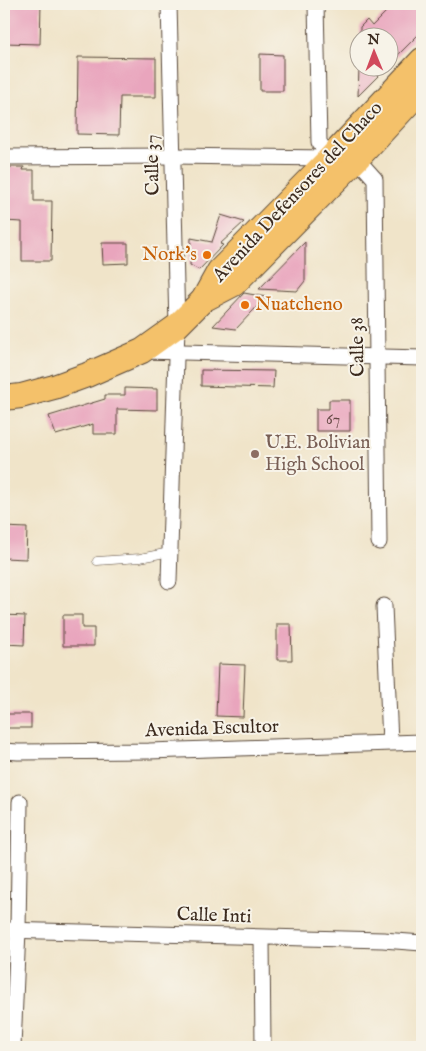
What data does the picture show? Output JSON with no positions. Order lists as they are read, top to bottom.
{
  "streets": {
    "main road": ["Avenida Defensores del Chaco"],
    "street": [
      "Calle 37",
      "Calle 38",
      "Avenida Escultor",
      "Calle Inti"
    ]
  },
  "crossings": [
    ["Avenida Defensores del Chaco", "Calle 38"]
  ],
  "places": ["Nork's", "Nuatcheno", "U.E. Bolivian High School"],
  "house_numbers": ["67"],
  "north": "top"
}
